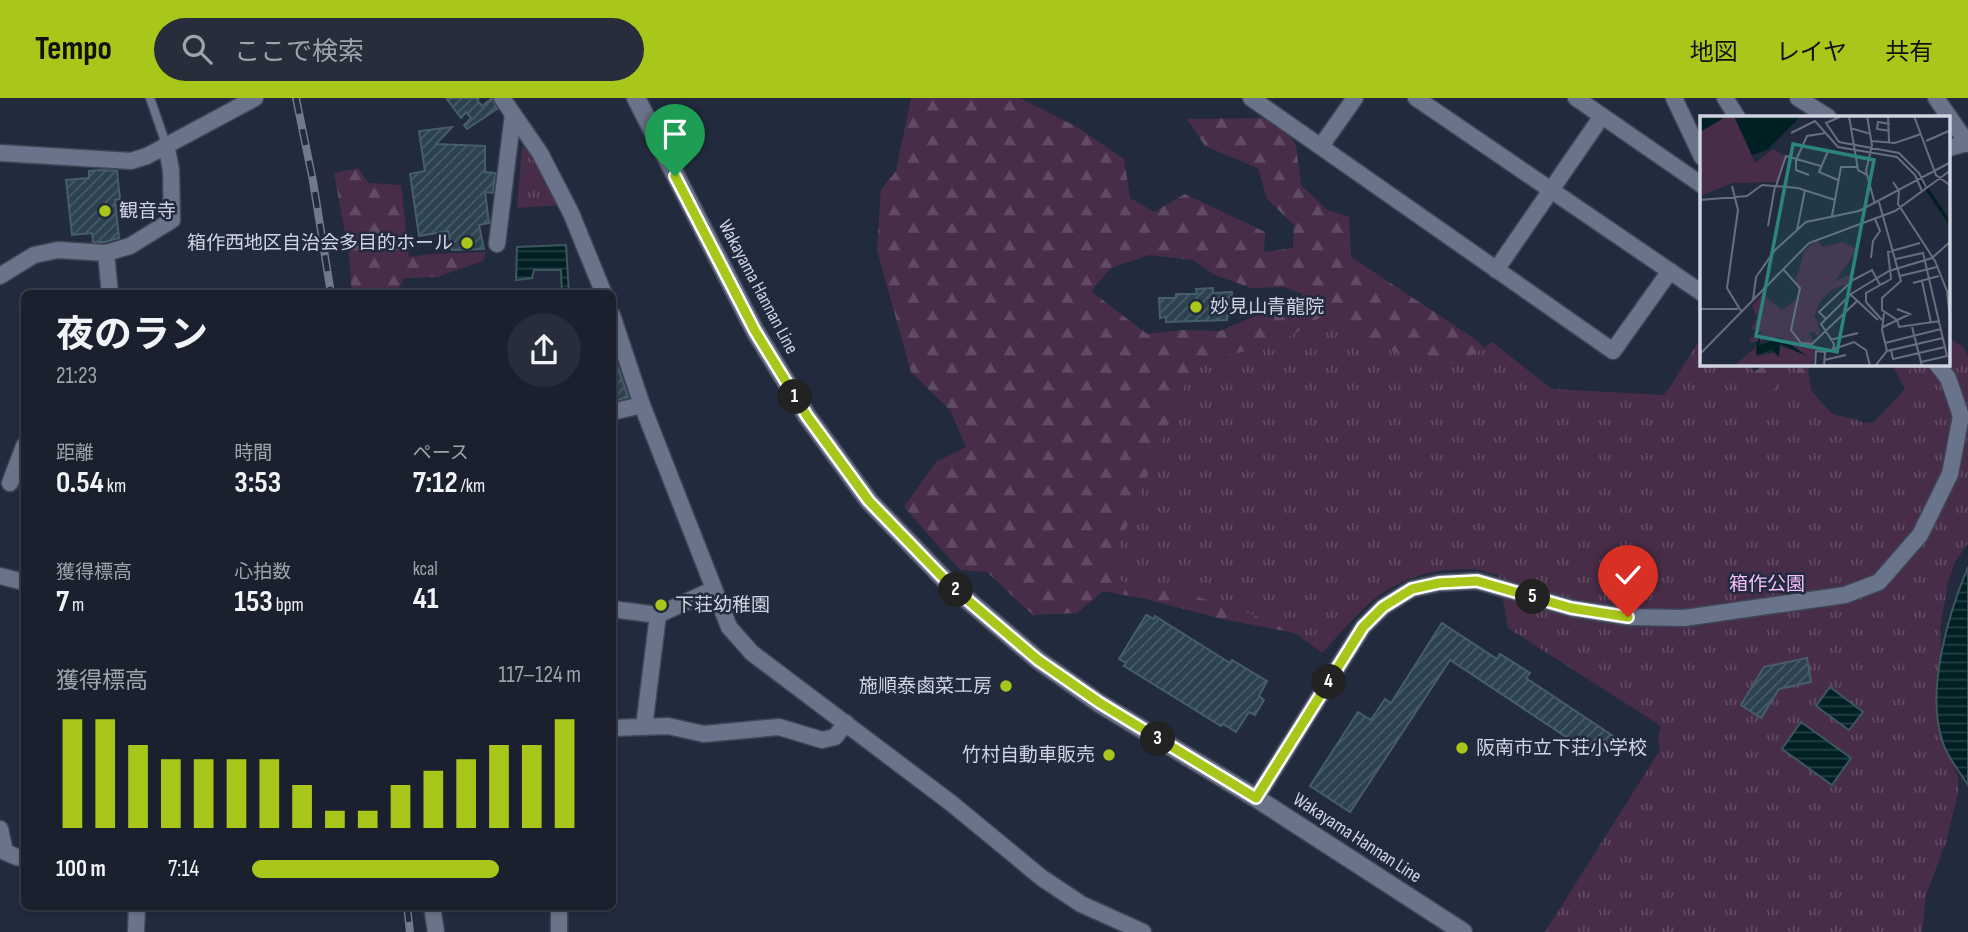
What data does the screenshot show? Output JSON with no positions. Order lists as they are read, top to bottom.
{
  "streets": {
    "main road": ["Wakayama Hannan Line"]
  },
  "parks": ["箱作公園"],
  "places": [
    "観音寺",
    "箱作西地区自治会多目的ホール",
    "妙見山青龍院",
    "下荘幼稚園",
    "施順泰鹵菜工房",
    "阪南市立下荘小学校",
    "竹村自動車販売"
  ],
  "page": {
    "header": "Tempo",
    "search": "ここで検索",
    "nav": ["地図", "レイヤ", "共有"],
    "heading": ["夜のラン", "21:23"],
    "pins": [
      "1",
      "2",
      "5",
      "4",
      "3"
    ],
    "stats": [
      ["距離", "0.54 km"],
      ["時間", "3:53"],
      ["ペース", "7:12 /km"],
      ["獲得標高", "7 m"],
      ["心拍数", "153 bpm"],
      ["kcal", "41"]
    ],
    "chart": ["獲得標高", "117–124 m"],
    "list": [
      {
        "name": "100 m",
        "note": "7:14"
      }
    ]
  }
}
